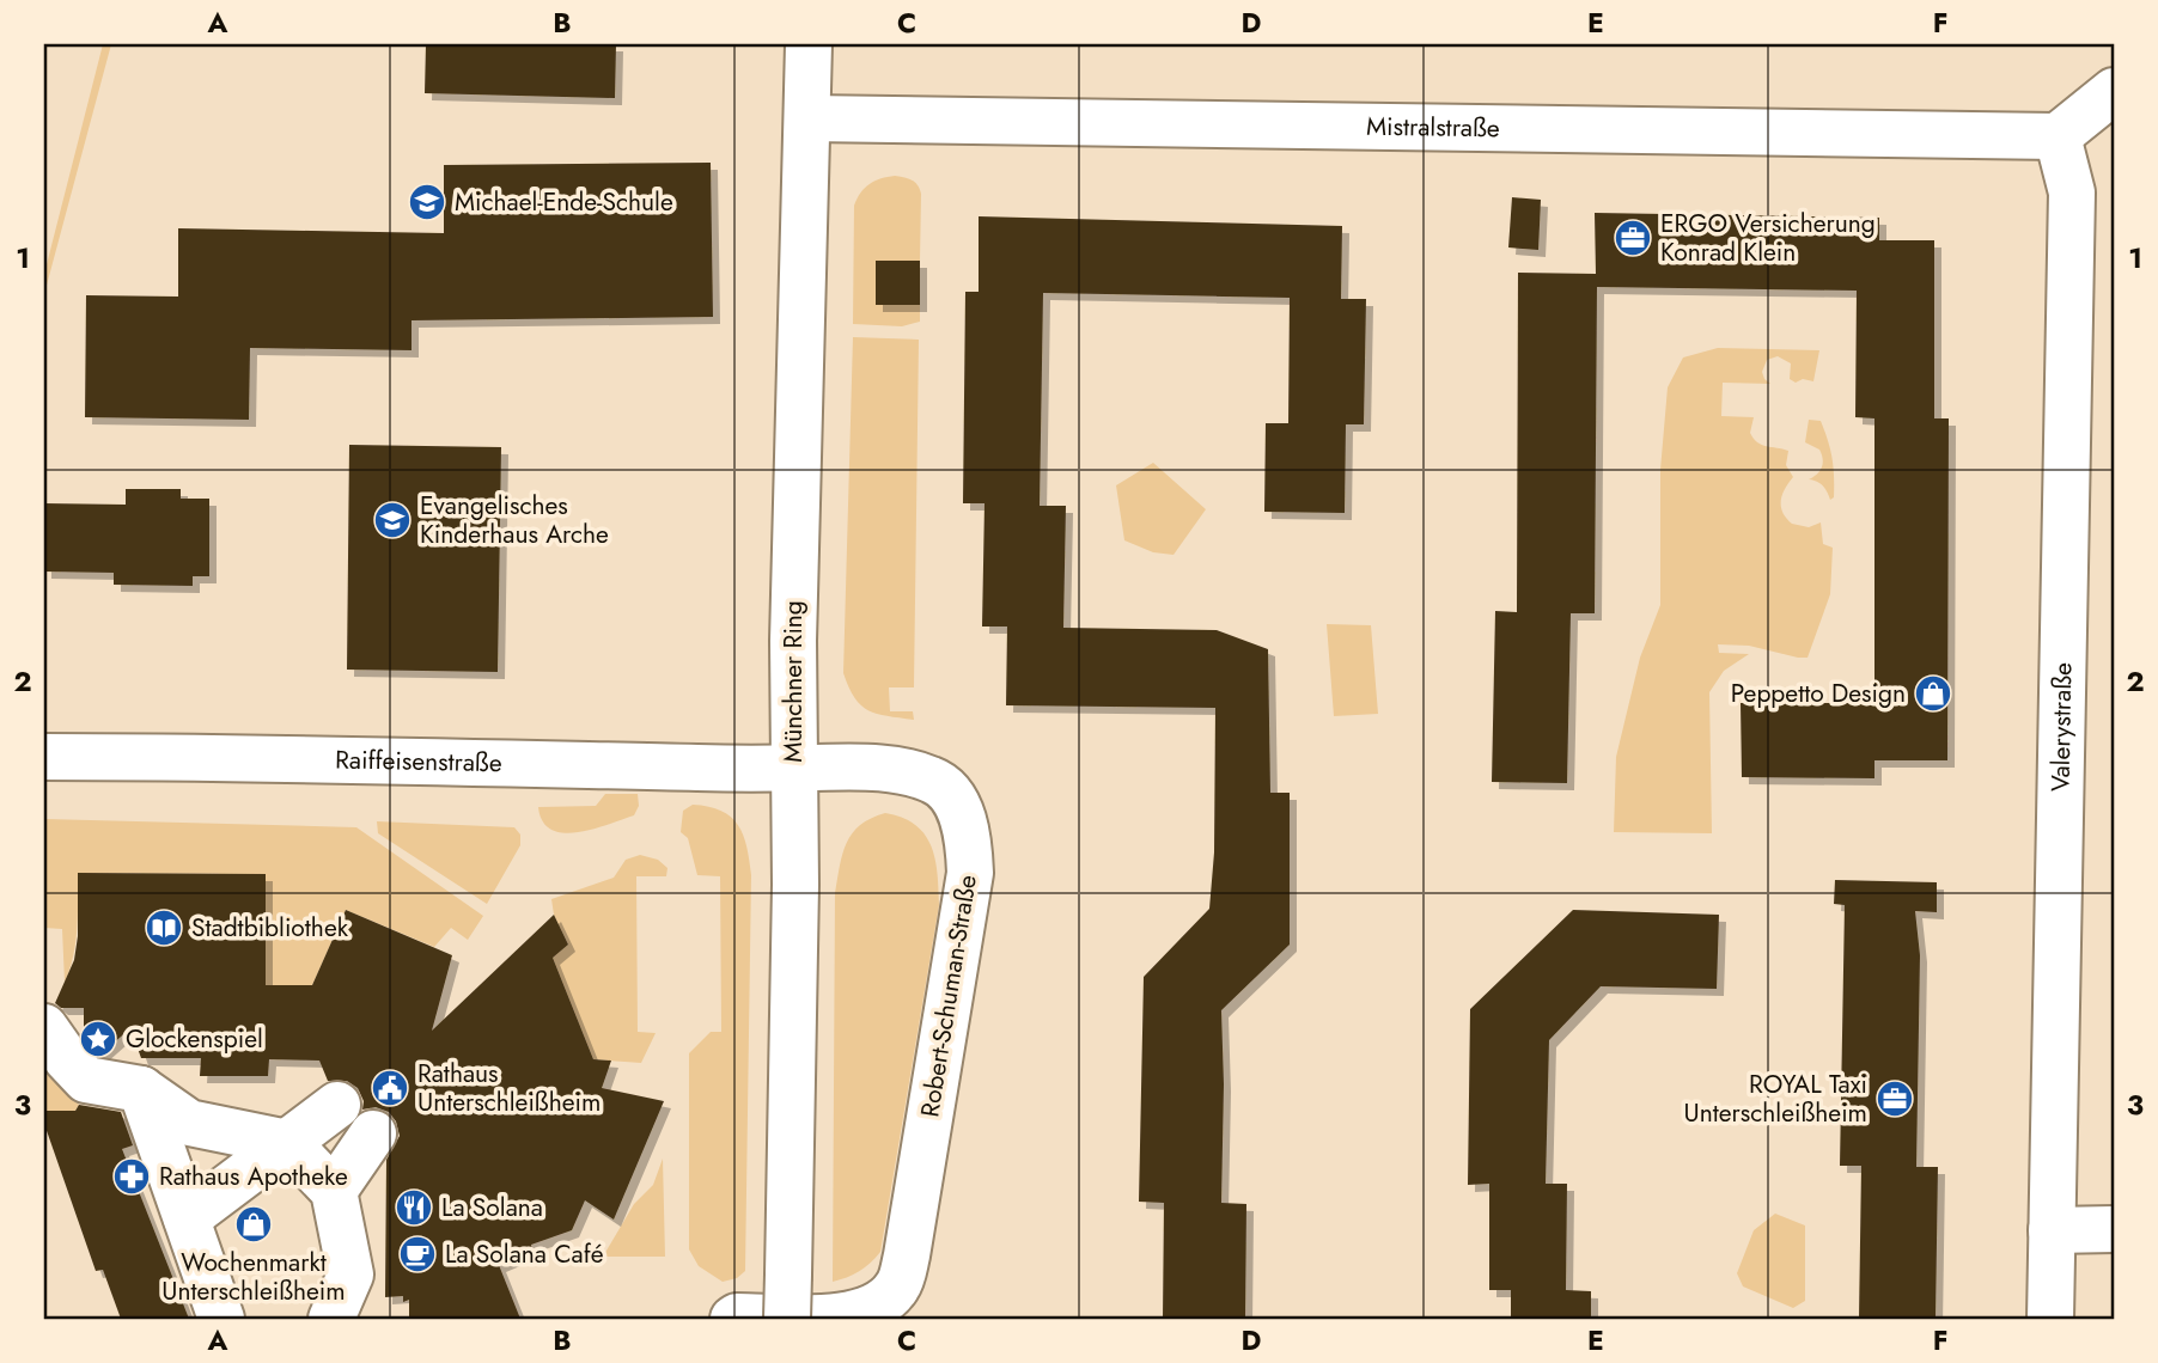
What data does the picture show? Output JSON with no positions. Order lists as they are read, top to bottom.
{
  "streets": {
    "street": [
      "Mistralstraße",
      "Münchner Ring",
      "Valerystraße",
      "Raiffeisenstraße",
      "Robert-Schuman-Straße"
    ]
  },
  "crossings": [
    ["Mistralstraße", "Münchner Ring"],
    ["Mistralstraße", "Valerystraße"],
    ["Münchner Ring", "Raiffeisenstraße"],
    ["Münchner Ring", "Robert-Schuman-Straße"],
    ["Raiffeisenstraße", "Robert-Schuman-Straße"]
  ],
  "places": {
    "school or university": ["Michael-Ende-Schule", "Evangelisches Kinderhaus Arche"],
    "office": ["ERGO Versicherung Konrad Klein", "ROYAL Taxi Unterschleißheim"],
    "shop": ["Peppetto Design", "Wochenmarkt Unterschleißheim"],
    "library": ["Stadtbibliothek"],
    "place": ["Glockenspiel"],
    "public building": ["Rathaus Unterschleißheim"],
    "pharmacy": ["Rathaus Apotheke"],
    "restaurant": ["La Solana"],
    "cafe": ["La Solana Café"]
  },
  "grid": {
    "columns": [
      "A",
      "B",
      "C",
      "D",
      "E",
      "F"
    ],
    "rows": ["1", "2", "3"]
  }
}
